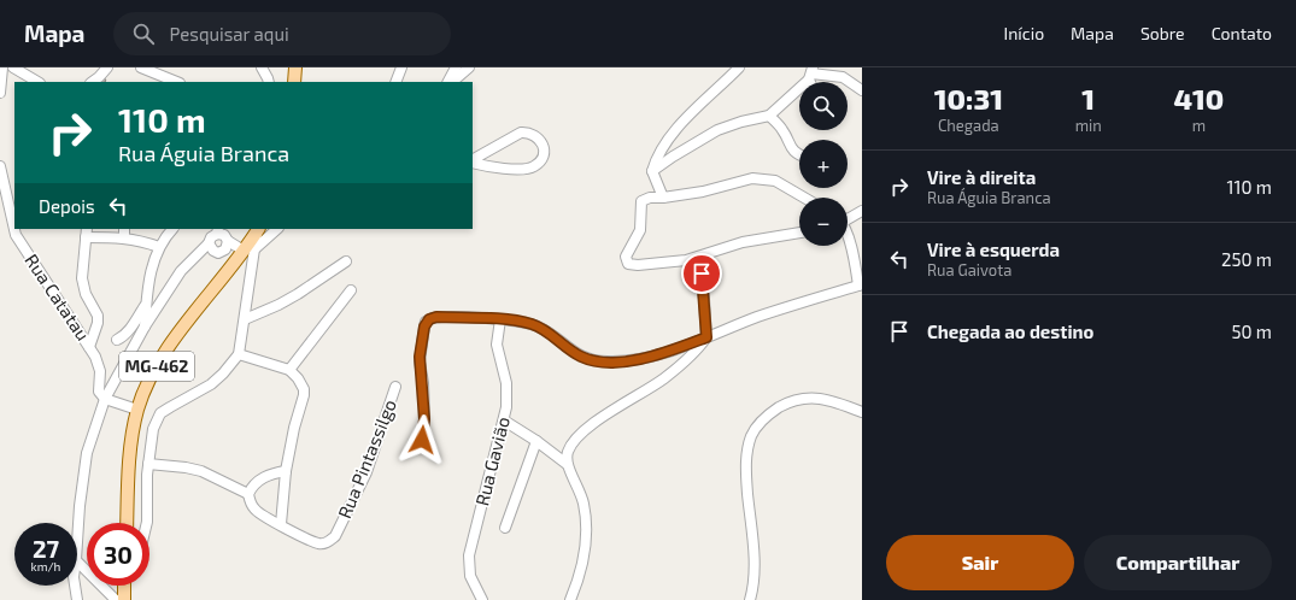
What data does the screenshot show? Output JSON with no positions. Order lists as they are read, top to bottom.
{
  "streets": {
    "main road": ["MG-462"],
    "street": ["Rua Catatau", "Rua Pintassilgo", "Rua Gavião"]
  },
  "page": {
    "header": "Mapa",
    "search": "Pesquisar aqui",
    "nav": [
      "Início",
      "Mapa",
      "Sobre",
      "Contato"
    ],
    "eta": [
      "10:31",
      "Chegada",
      "1",
      "min",
      "410",
      "m"
    ],
    "map_buttons": ["+", "−"],
    "turn": ["110 m", "Rua Águia Branca"],
    "list": [
      {
        "name": "Vire à direita",
        "note": "Rua Águia Branca",
        "value": "110 m"
      },
      {
        "name": "Vire à esquerda",
        "note": "Rua Gaivota",
        "value": "250 m"
      },
      {
        "name": "Chegada ao destino",
        "value": "50 m"
      }
    ],
    "then": "Depois",
    "speed": "27 km/h",
    "limit": "30",
    "buttons": ["Sair", "Compartilhar"]
  }
}
